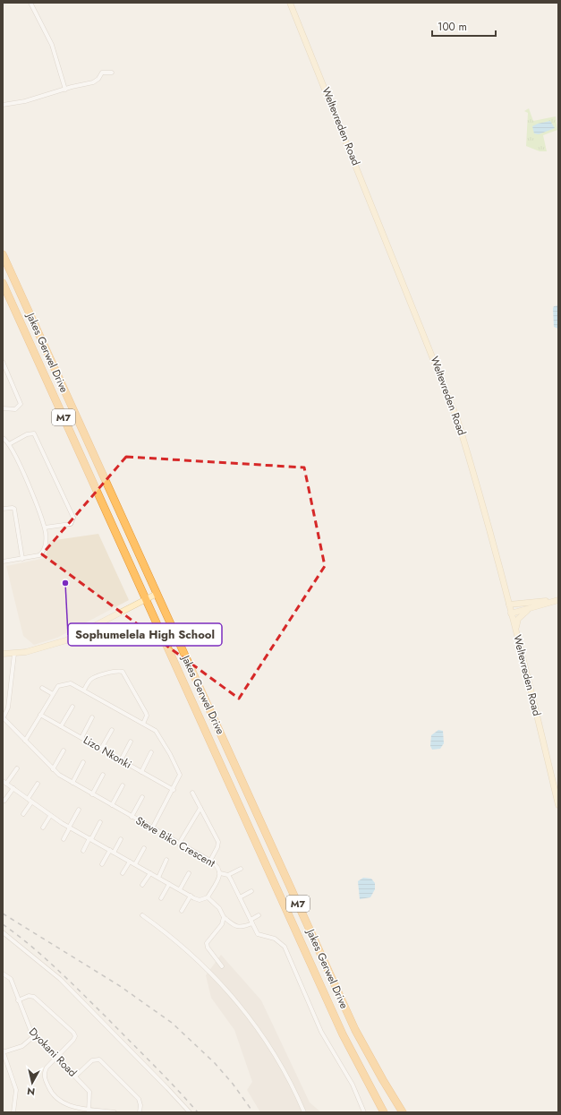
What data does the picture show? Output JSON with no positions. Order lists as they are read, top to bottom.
{
  "streets": {
    "highway": ["Jakes Gerwel Drive", "M7"],
    "street": [
      "Weltevreden Road",
      "Lizo Nkonki",
      "Steve Biko Crescent",
      "Dyokani Road"
    ]
  },
  "places": ["Sophumelela High School"],
  "scale_bar": "100 m",
  "north": "bottom"
}
